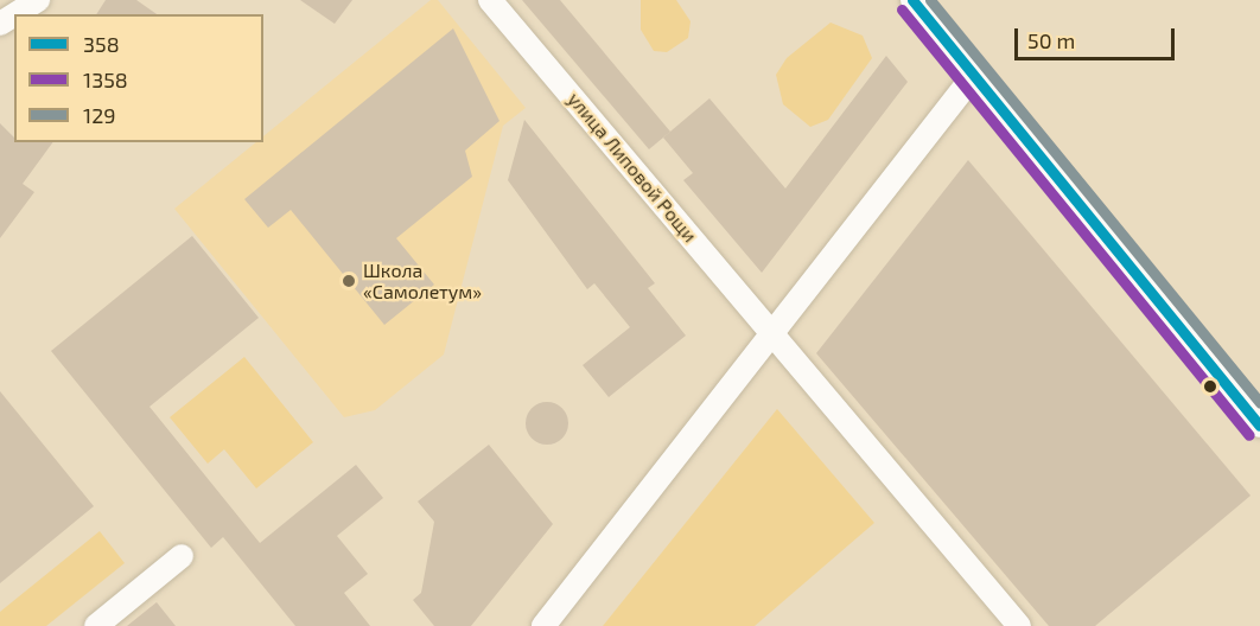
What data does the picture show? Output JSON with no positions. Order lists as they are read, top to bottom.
{
  "streets": {
    "street": ["улица Липовой Рощи"]
  },
  "places": ["Школа «Самолетум»"],
  "lines": ["transit line 358", "transit line 129", "transit line 1358"],
  "legend": ["358", "1358", "129"],
  "scale_bar": "50 m"
}
